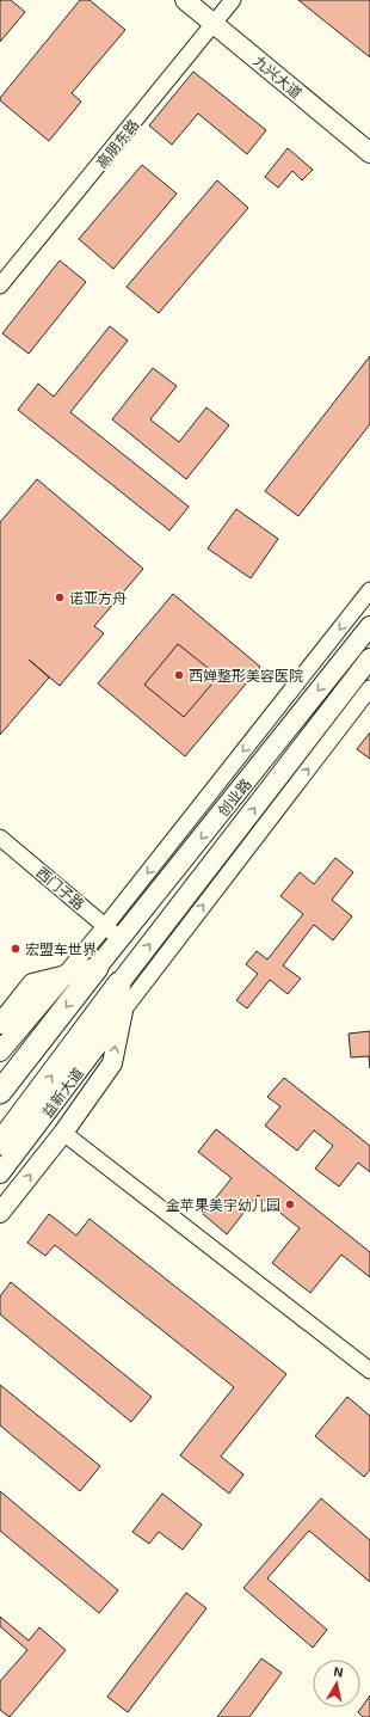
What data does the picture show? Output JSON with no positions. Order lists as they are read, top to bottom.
{
  "streets": {
    "main road": ["九兴大道", "创业路", "益新大道"],
    "street": ["高朋东路", "西门子路"]
  },
  "crossings": [
    ["九兴大道", "高朋东路"],
    ["创业路", "西门子路"]
  ],
  "places": [
    "诺亚方舟",
    "西婵整形美容医院",
    "宏盟车世界",
    "金苹果美宇幼儿园"
  ],
  "north": "top"
}
